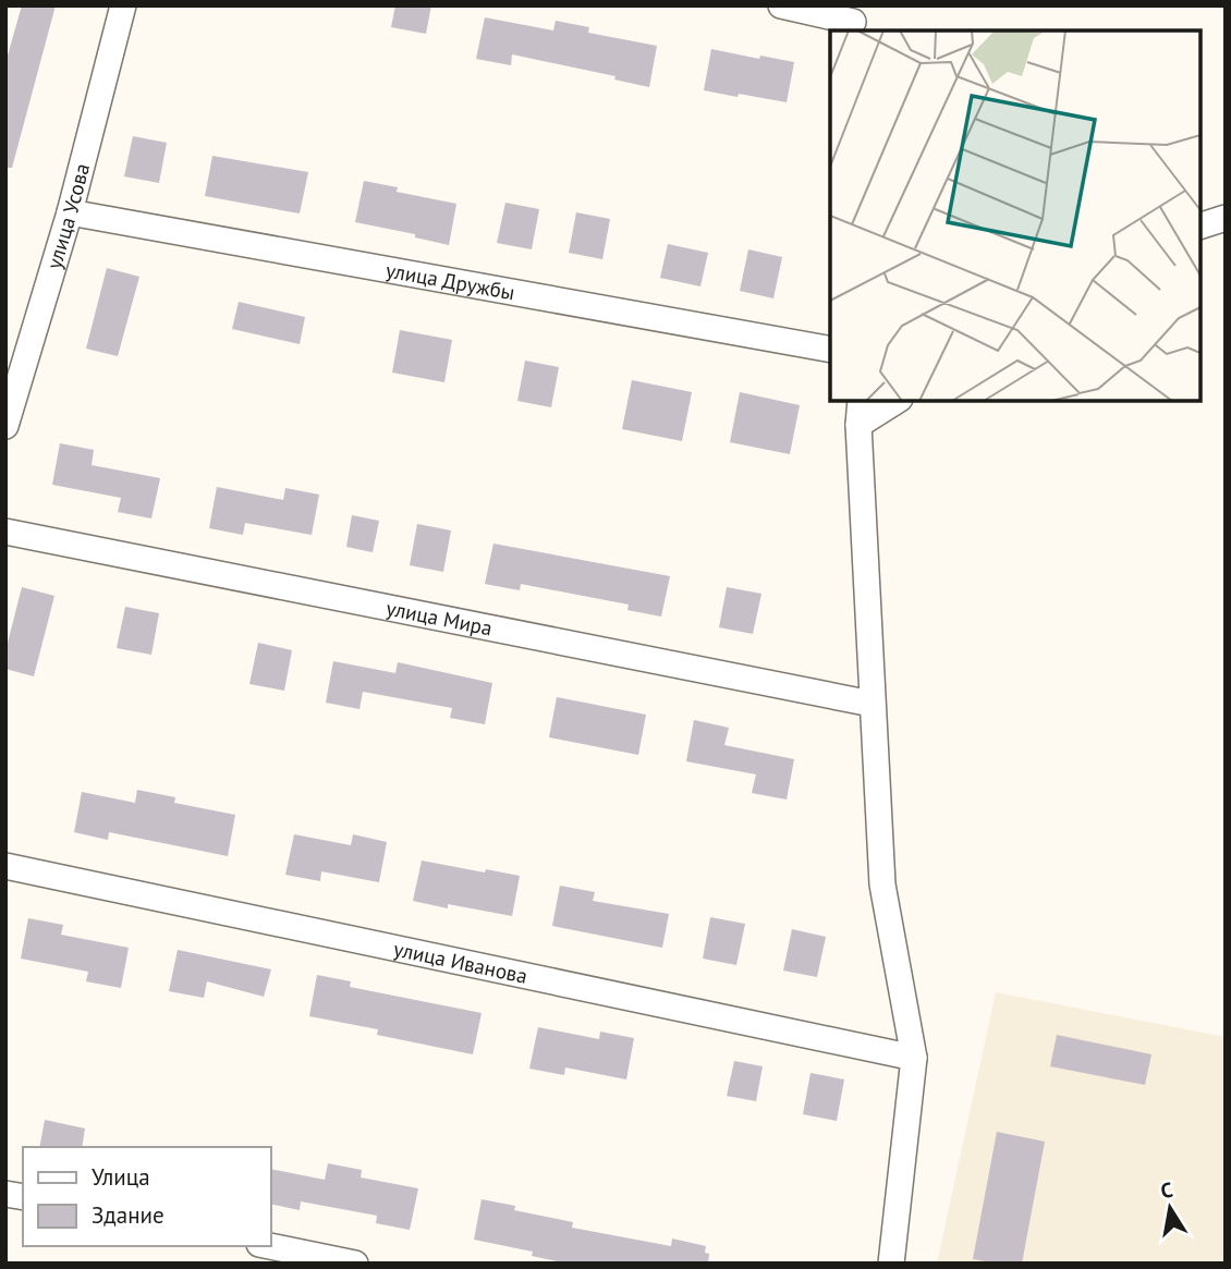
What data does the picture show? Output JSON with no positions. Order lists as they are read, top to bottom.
{
  "streets": {
    "street": [
      "улица Усова",
      "улица Дружбы",
      "улица Мира",
      "улица Иванова"
    ]
  },
  "crossings": [
    ["улица Усова", "улица Дружбы"]
  ],
  "legend": ["Улица", "Здание"],
  "north": "top"
}
